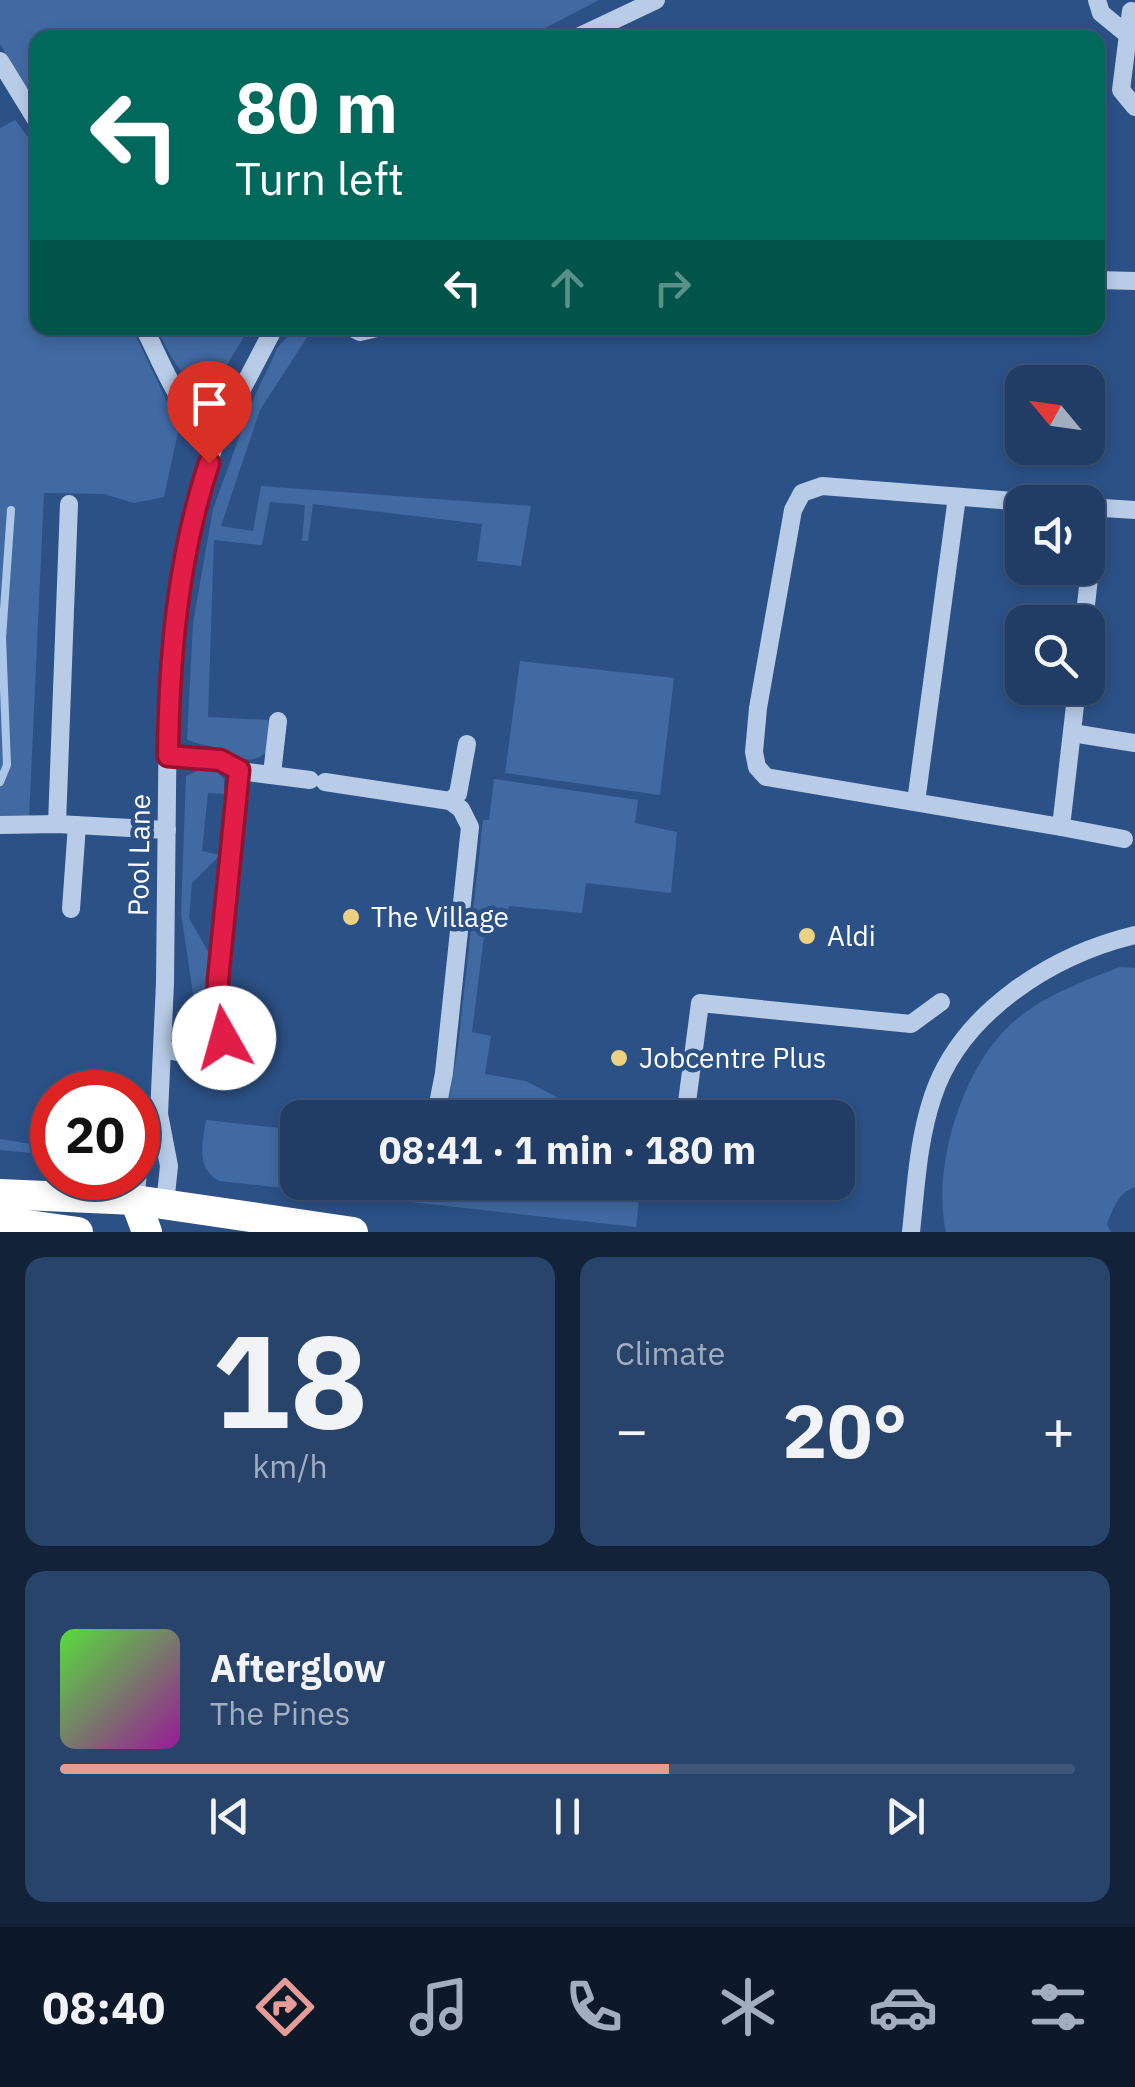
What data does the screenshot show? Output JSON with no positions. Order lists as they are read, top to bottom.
{
  "streets": {
    "street": ["Pool Lane"]
  },
  "places": ["The Village", "Aldi", "Jobcentre Plus"],
  "north": "top left",
  "page": {
    "turn": ["80 m", "Turn left"],
    "limit": "20",
    "trip": "08:41 · 1 min · 180 m",
    "tile": [
      ["18", "km/h"],
      "Climate"
    ],
    "heat": ["−", "20°", "+"],
    "song": ["Afterglow", "The Pines"],
    "tabs": "08:40"
  }
}
